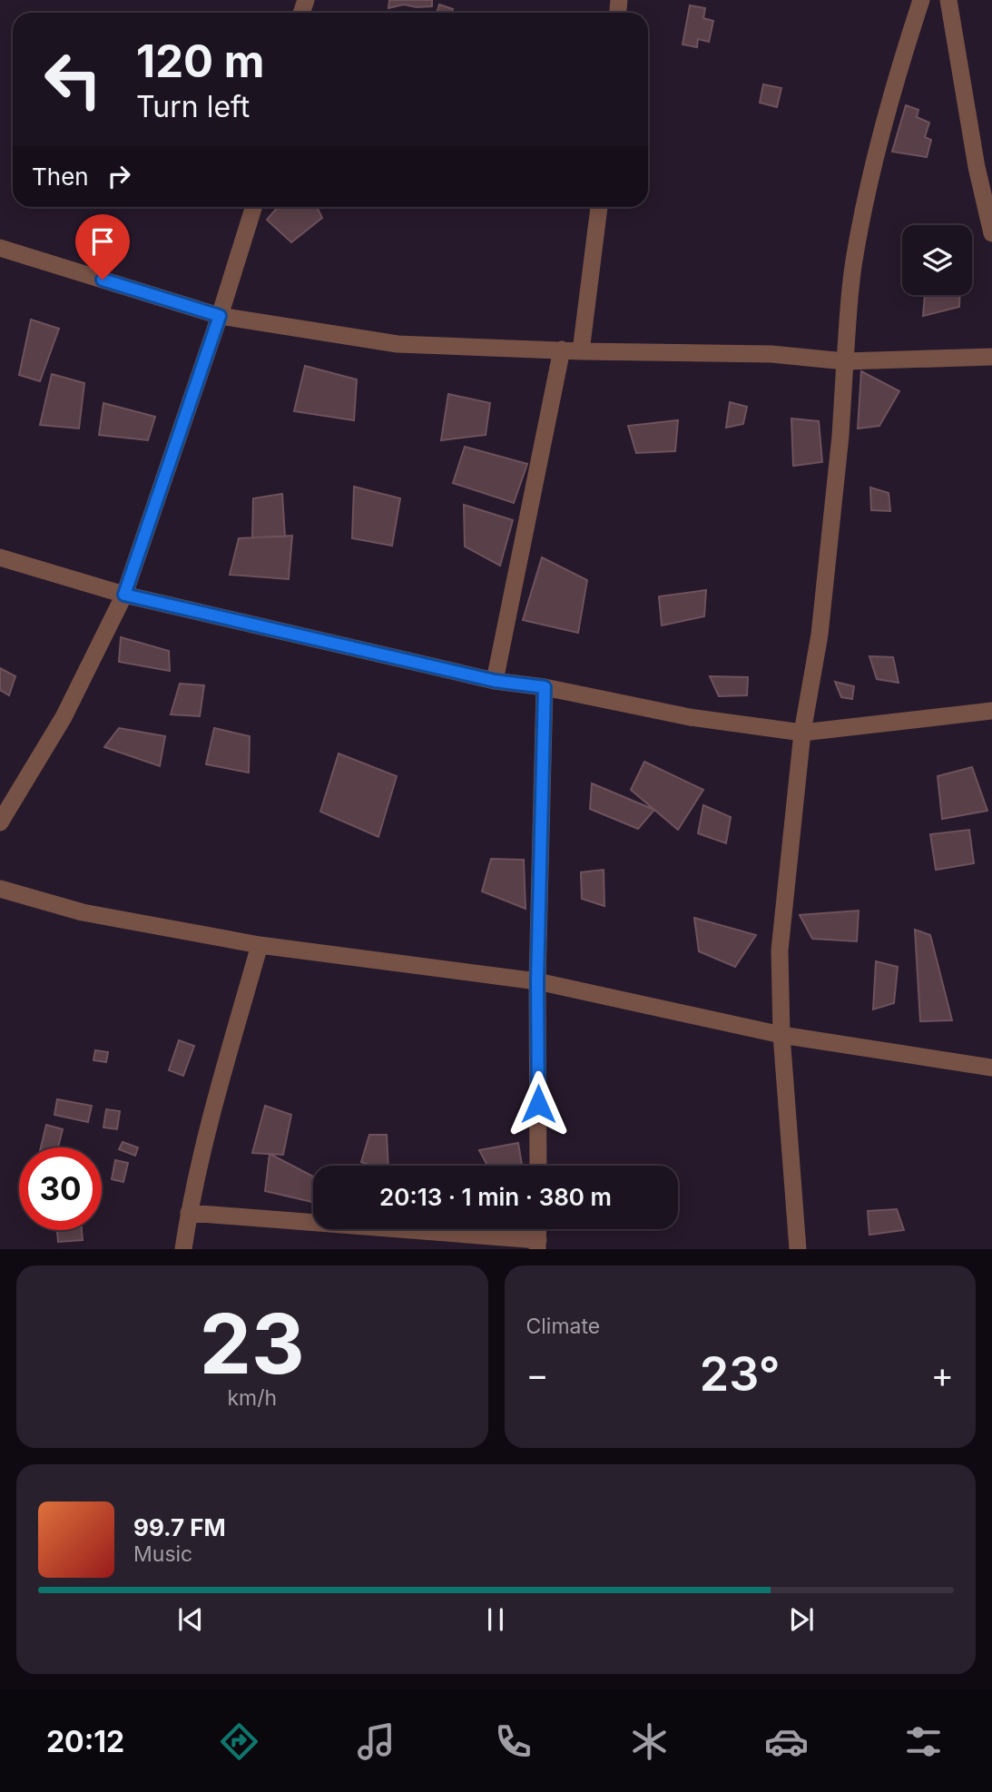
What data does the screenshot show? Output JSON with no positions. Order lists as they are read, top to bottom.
{
  "page": {
    "turn": ["120 m", "Turn left"],
    "then": "Then",
    "limit": "30",
    "trip": "20:13 · 1 min · 380 m",
    "tile": [
      ["23", "km/h"],
      "Climate"
    ],
    "heat": ["−", "23°", "+"],
    "song": ["99.7 FM", "Music"],
    "tabs": "20:12"
  }
}
